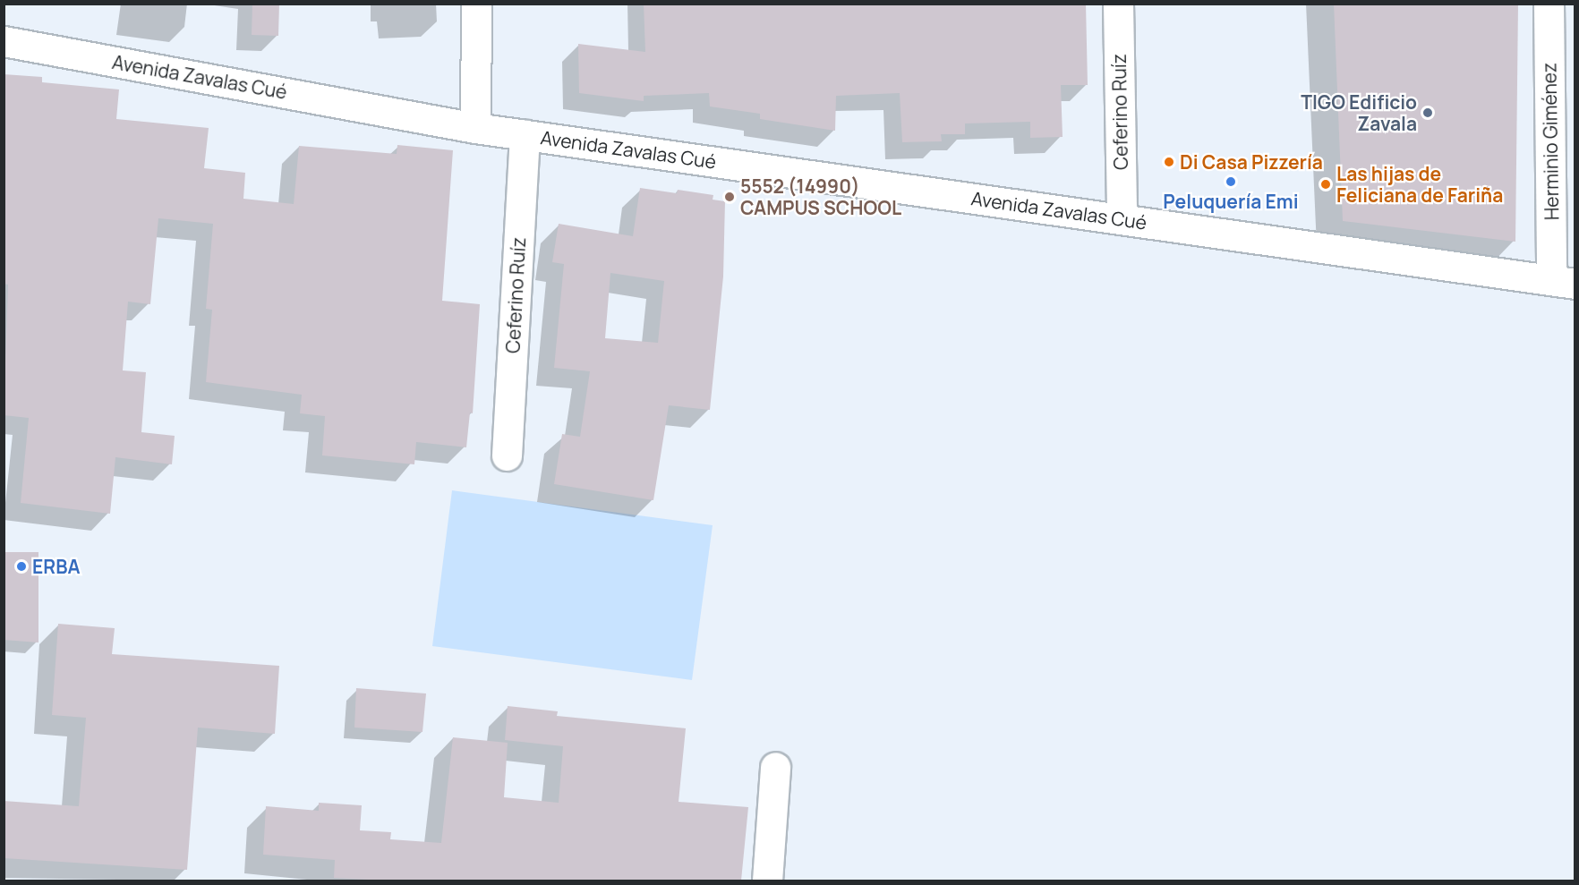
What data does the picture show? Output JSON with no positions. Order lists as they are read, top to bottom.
{
  "streets": {
    "main road": ["Avenida Zavalas Cué", "Ceferino Ruíz", "Herminio Giménez"]
  },
  "crossings": [
    ["Avenida Zavalas Cué", "Ceferino Ruíz"],
    ["Avenida Zavalas Cué", "Herminio Giménez"]
  ],
  "places": [
    "TIGO Edificio Zavala",
    "Di Casa Pizzería",
    "Peluquería Emi",
    "Las hijas de Feliciana de Fariña",
    "5552 (14990) CAMPUS SCHOOL",
    "ERBA"
  ]
}
